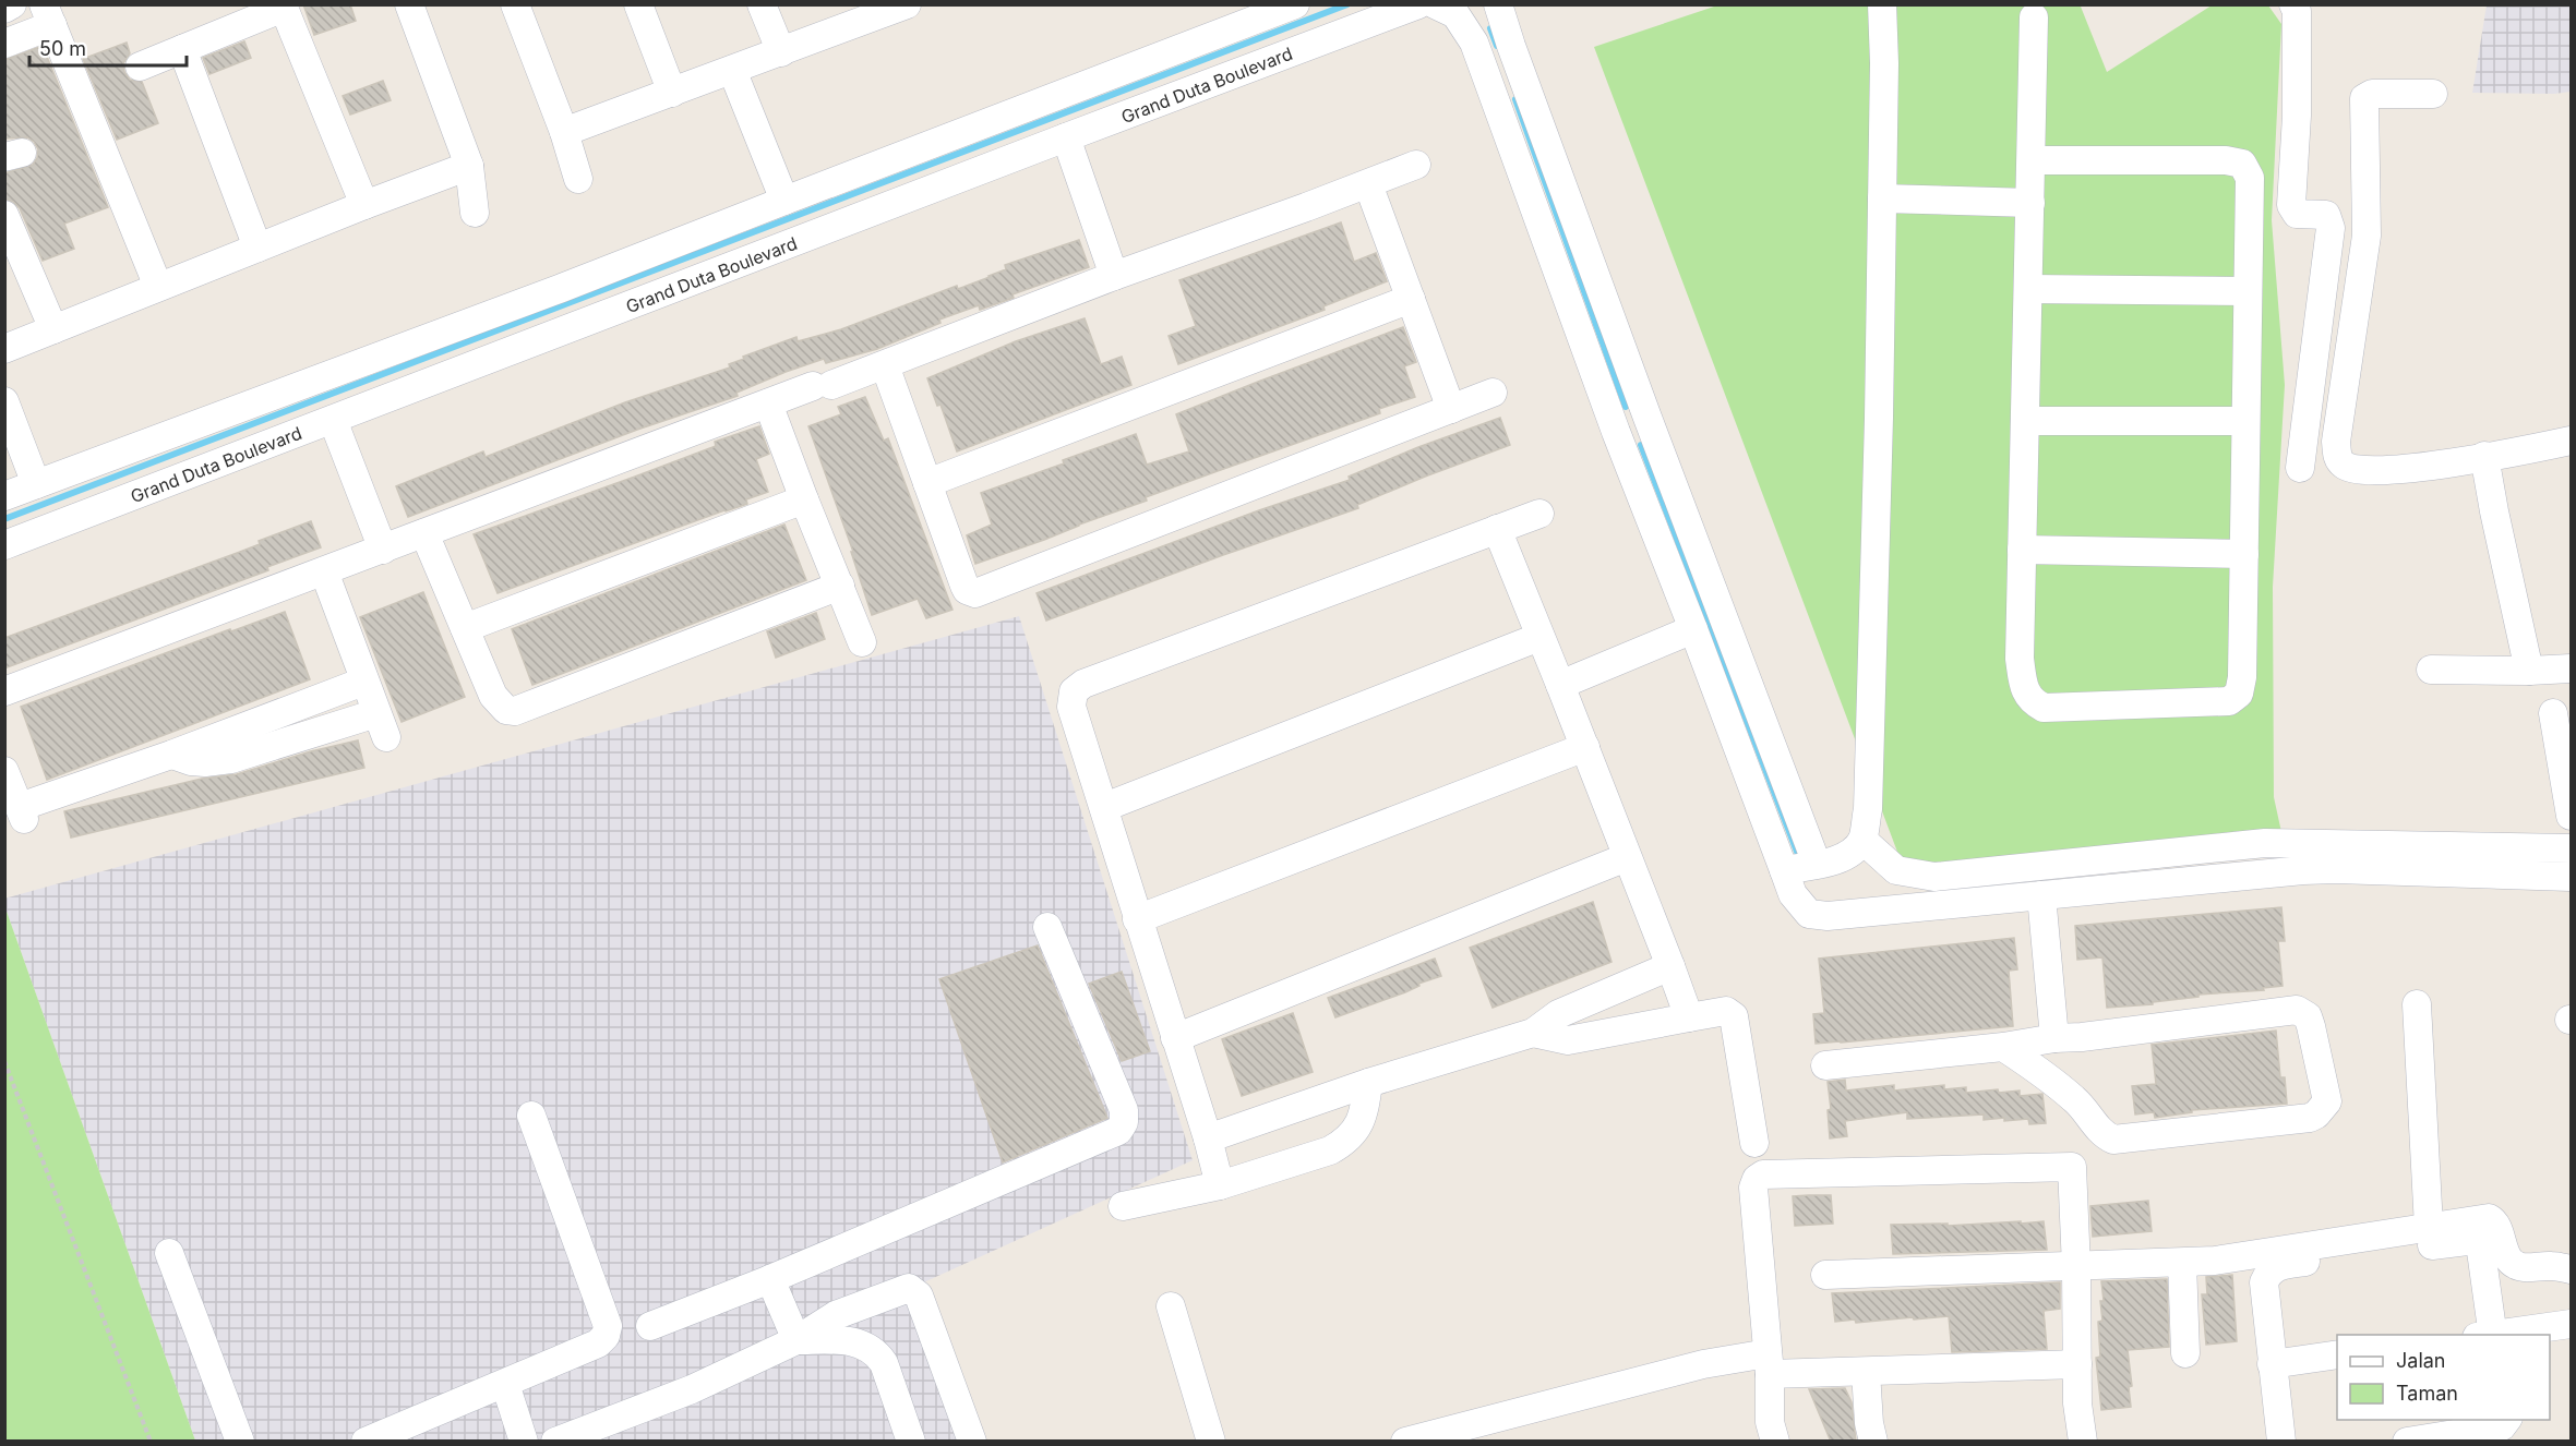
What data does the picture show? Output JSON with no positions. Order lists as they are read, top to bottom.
{
  "streets": {
    "street": ["Grand Duta Boulevard"]
  },
  "legend": ["Jalan", "Taman"],
  "scale_bar": "50 m"
}
